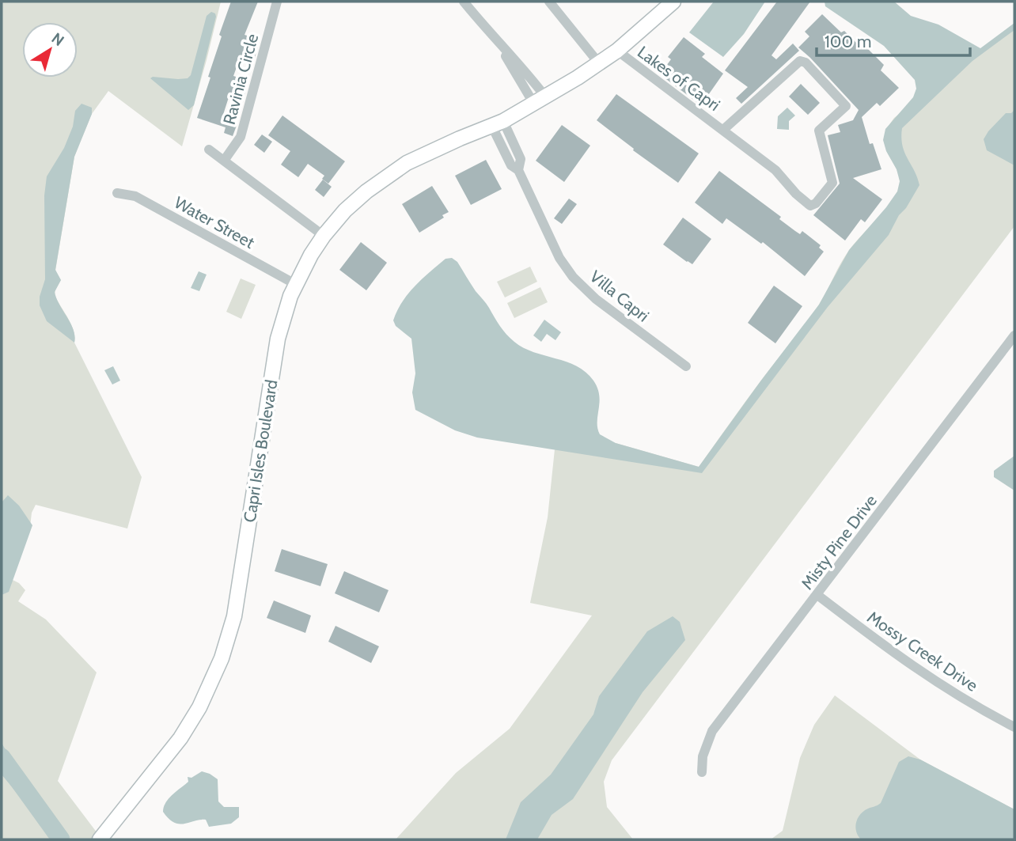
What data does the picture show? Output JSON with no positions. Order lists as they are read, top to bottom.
{
  "streets": {
    "street": [
      "Lakes of Capri",
      "Ravinia Circle",
      "Water Street",
      "Villa Capri",
      "Capri Isles Boulevard",
      "Misty Pine Drive",
      "Mossy Creek Drive"
    ]
  },
  "crossings": [
    ["Lakes of Capri", "Capri Isles Boulevard"],
    ["Water Street", "Capri Isles Boulevard"],
    ["Villa Capri", "Capri Isles Boulevard"],
    ["Misty Pine Drive", "Mossy Creek Drive"]
  ],
  "scale_bar": "100 m",
  "north": "top right"
}
